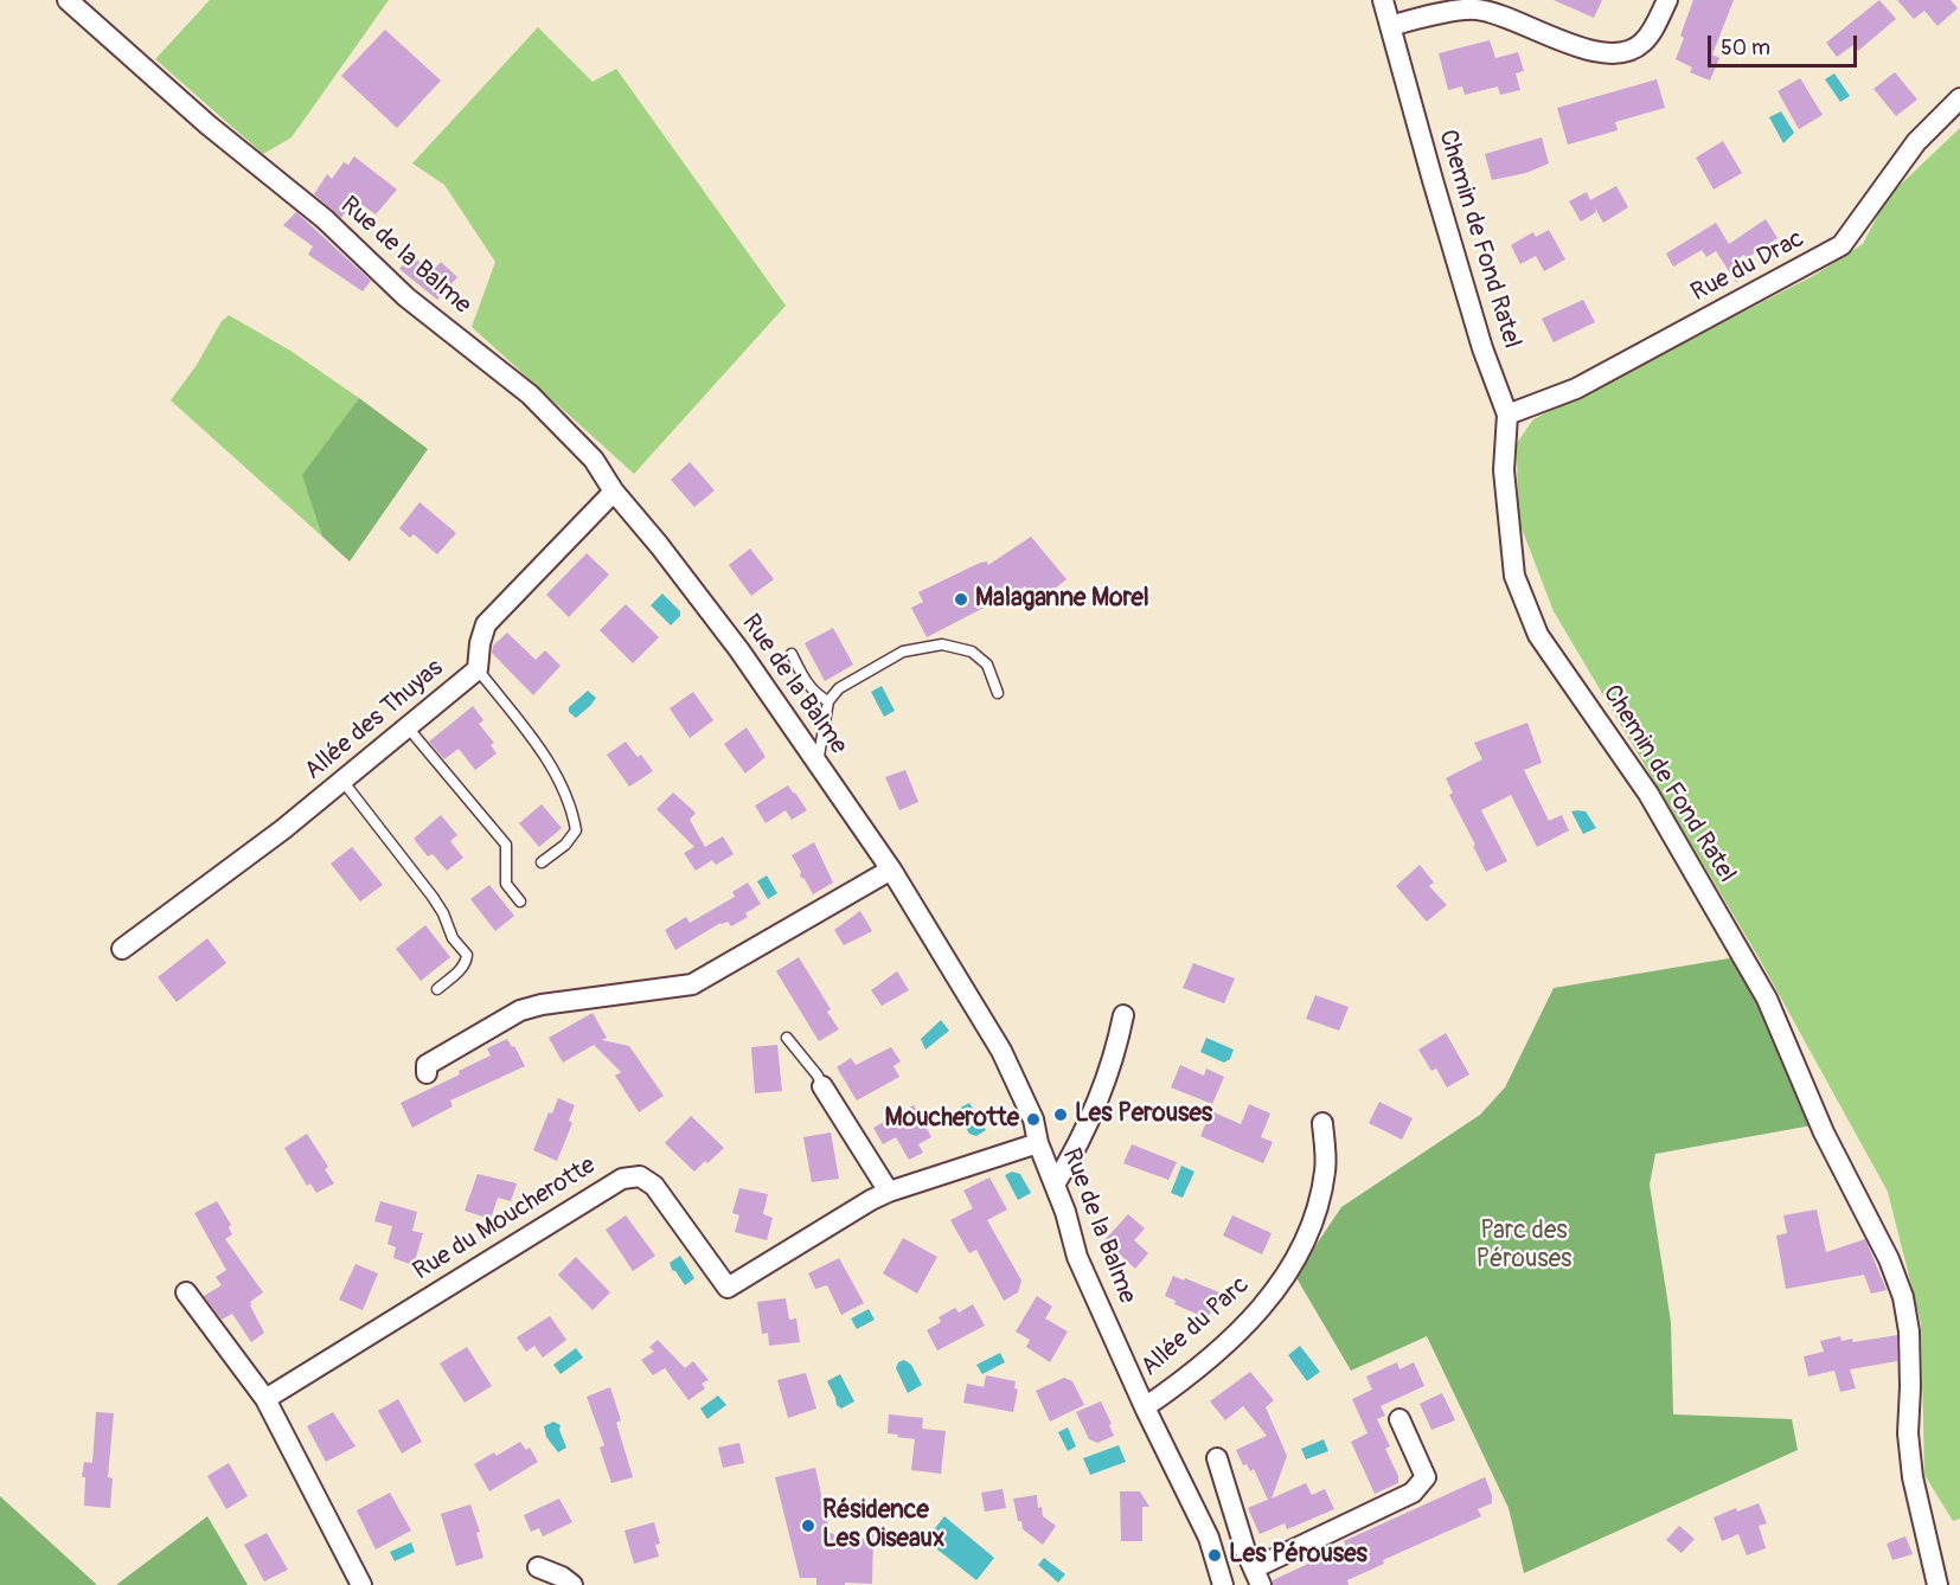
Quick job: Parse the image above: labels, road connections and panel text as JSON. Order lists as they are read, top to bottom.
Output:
{
  "streets": {
    "street": [
      "Chemin de Fond Ratel",
      "Rue de la Balme",
      "Rue du Drac",
      "Allée des Thuyas",
      "Rue du Moucherotte",
      "Allée du Parc"
    ]
  },
  "crossings": [
    ["Chemin de Fond Ratel", "Rue du Drac"],
    ["Rue de la Balme", "Allée des Thuyas"],
    ["Rue de la Balme", "Rue du Moucherotte"],
    ["Rue de la Balme", "Allée du Parc"]
  ],
  "parks": ["Parc des Pérouses"],
  "places": [
    "Malaganne Morel",
    "Les Perouses",
    "Moucherotte",
    "Résidence Les Oiseaux",
    "Les Pérouses"
  ],
  "scale_bar": "50 m"
}
